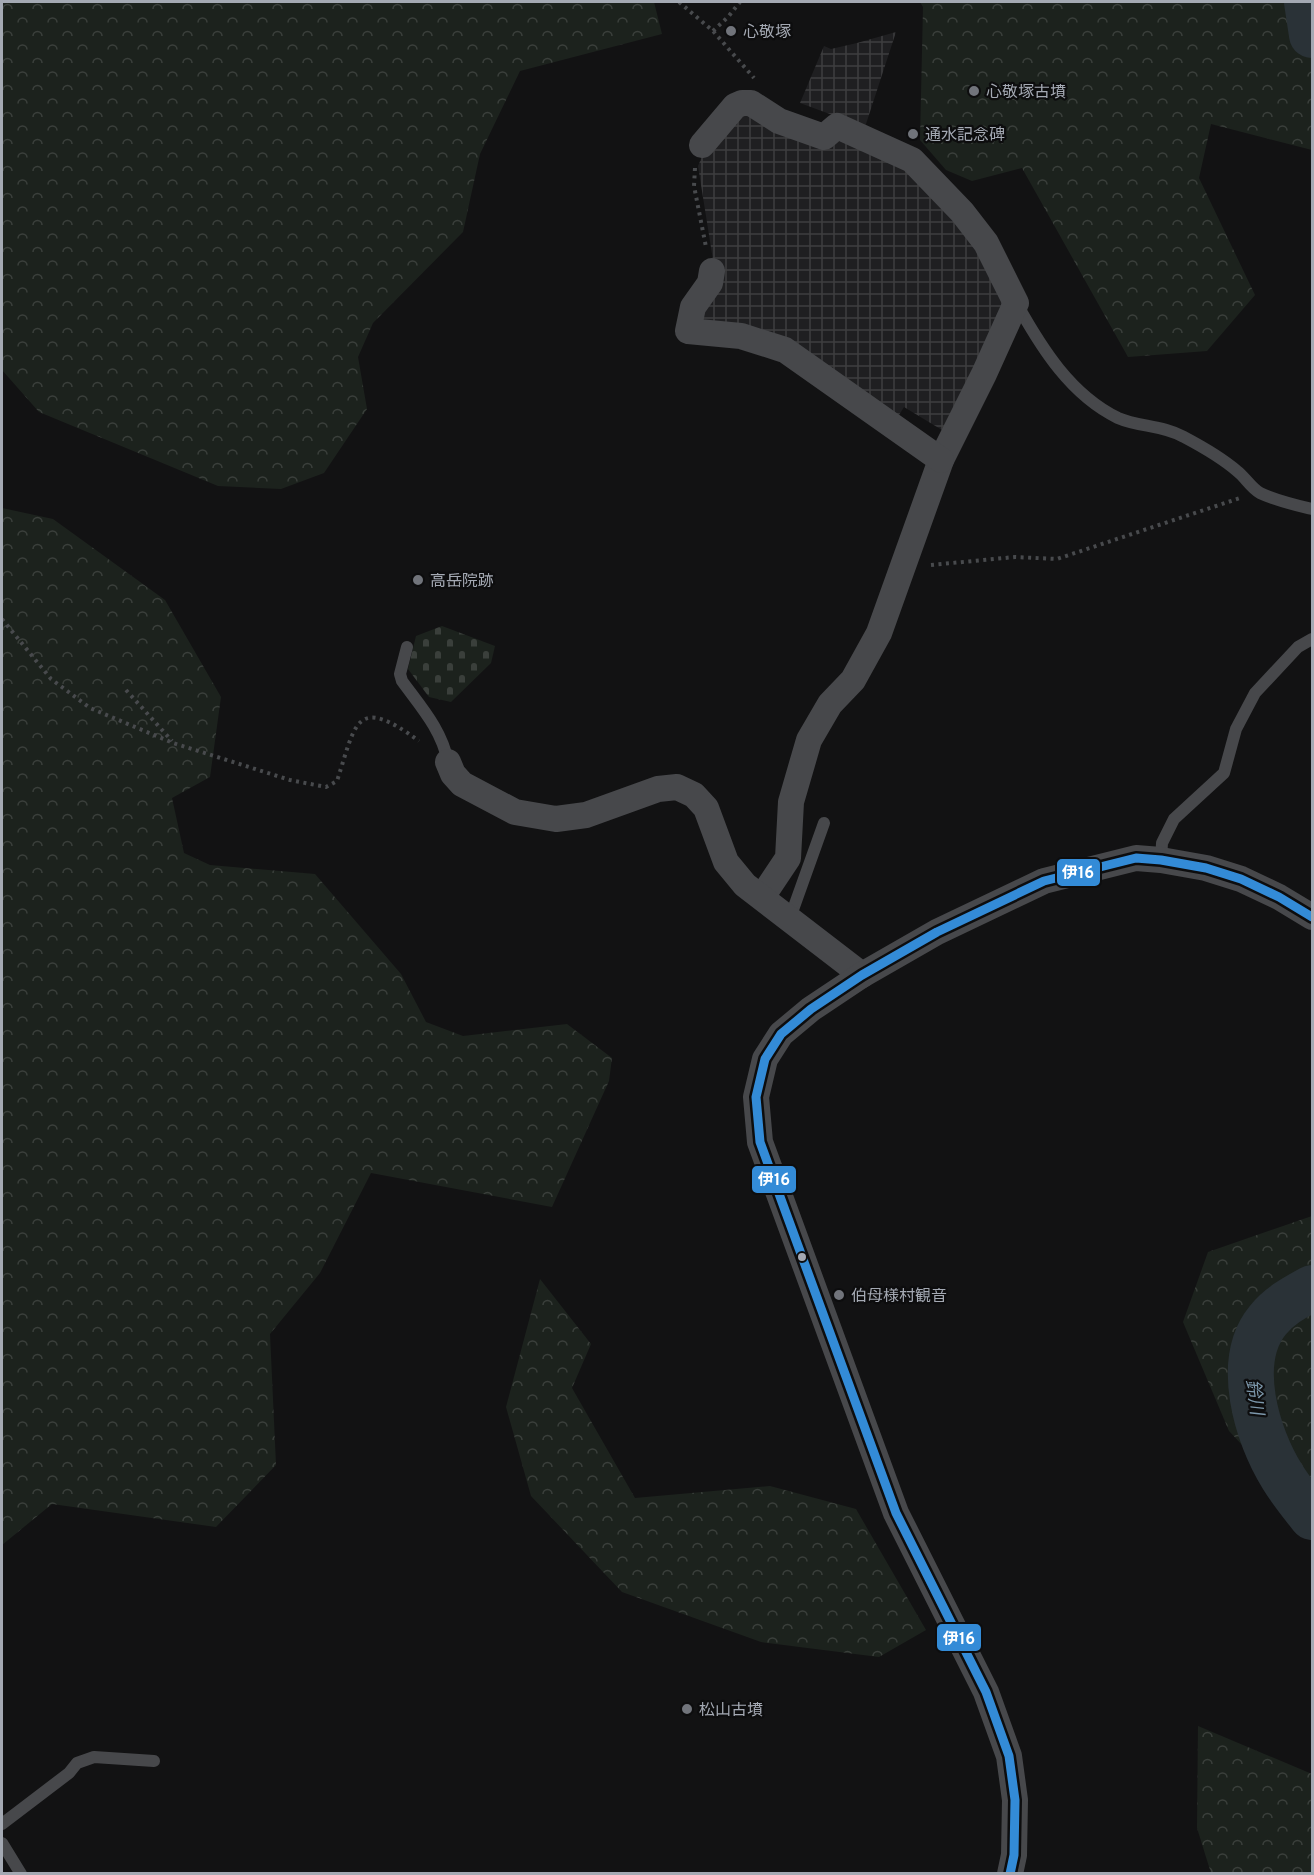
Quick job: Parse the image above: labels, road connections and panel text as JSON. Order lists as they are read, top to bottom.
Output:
{
  "water": ["鈴川"],
  "places": [
    "心敬塚",
    "心敬塚古墳",
    "通水記念碑",
    "高岳院跡",
    "伯母様村観音",
    "松山古墳"
  ],
  "lines": ["transit line 伊16"]
}
